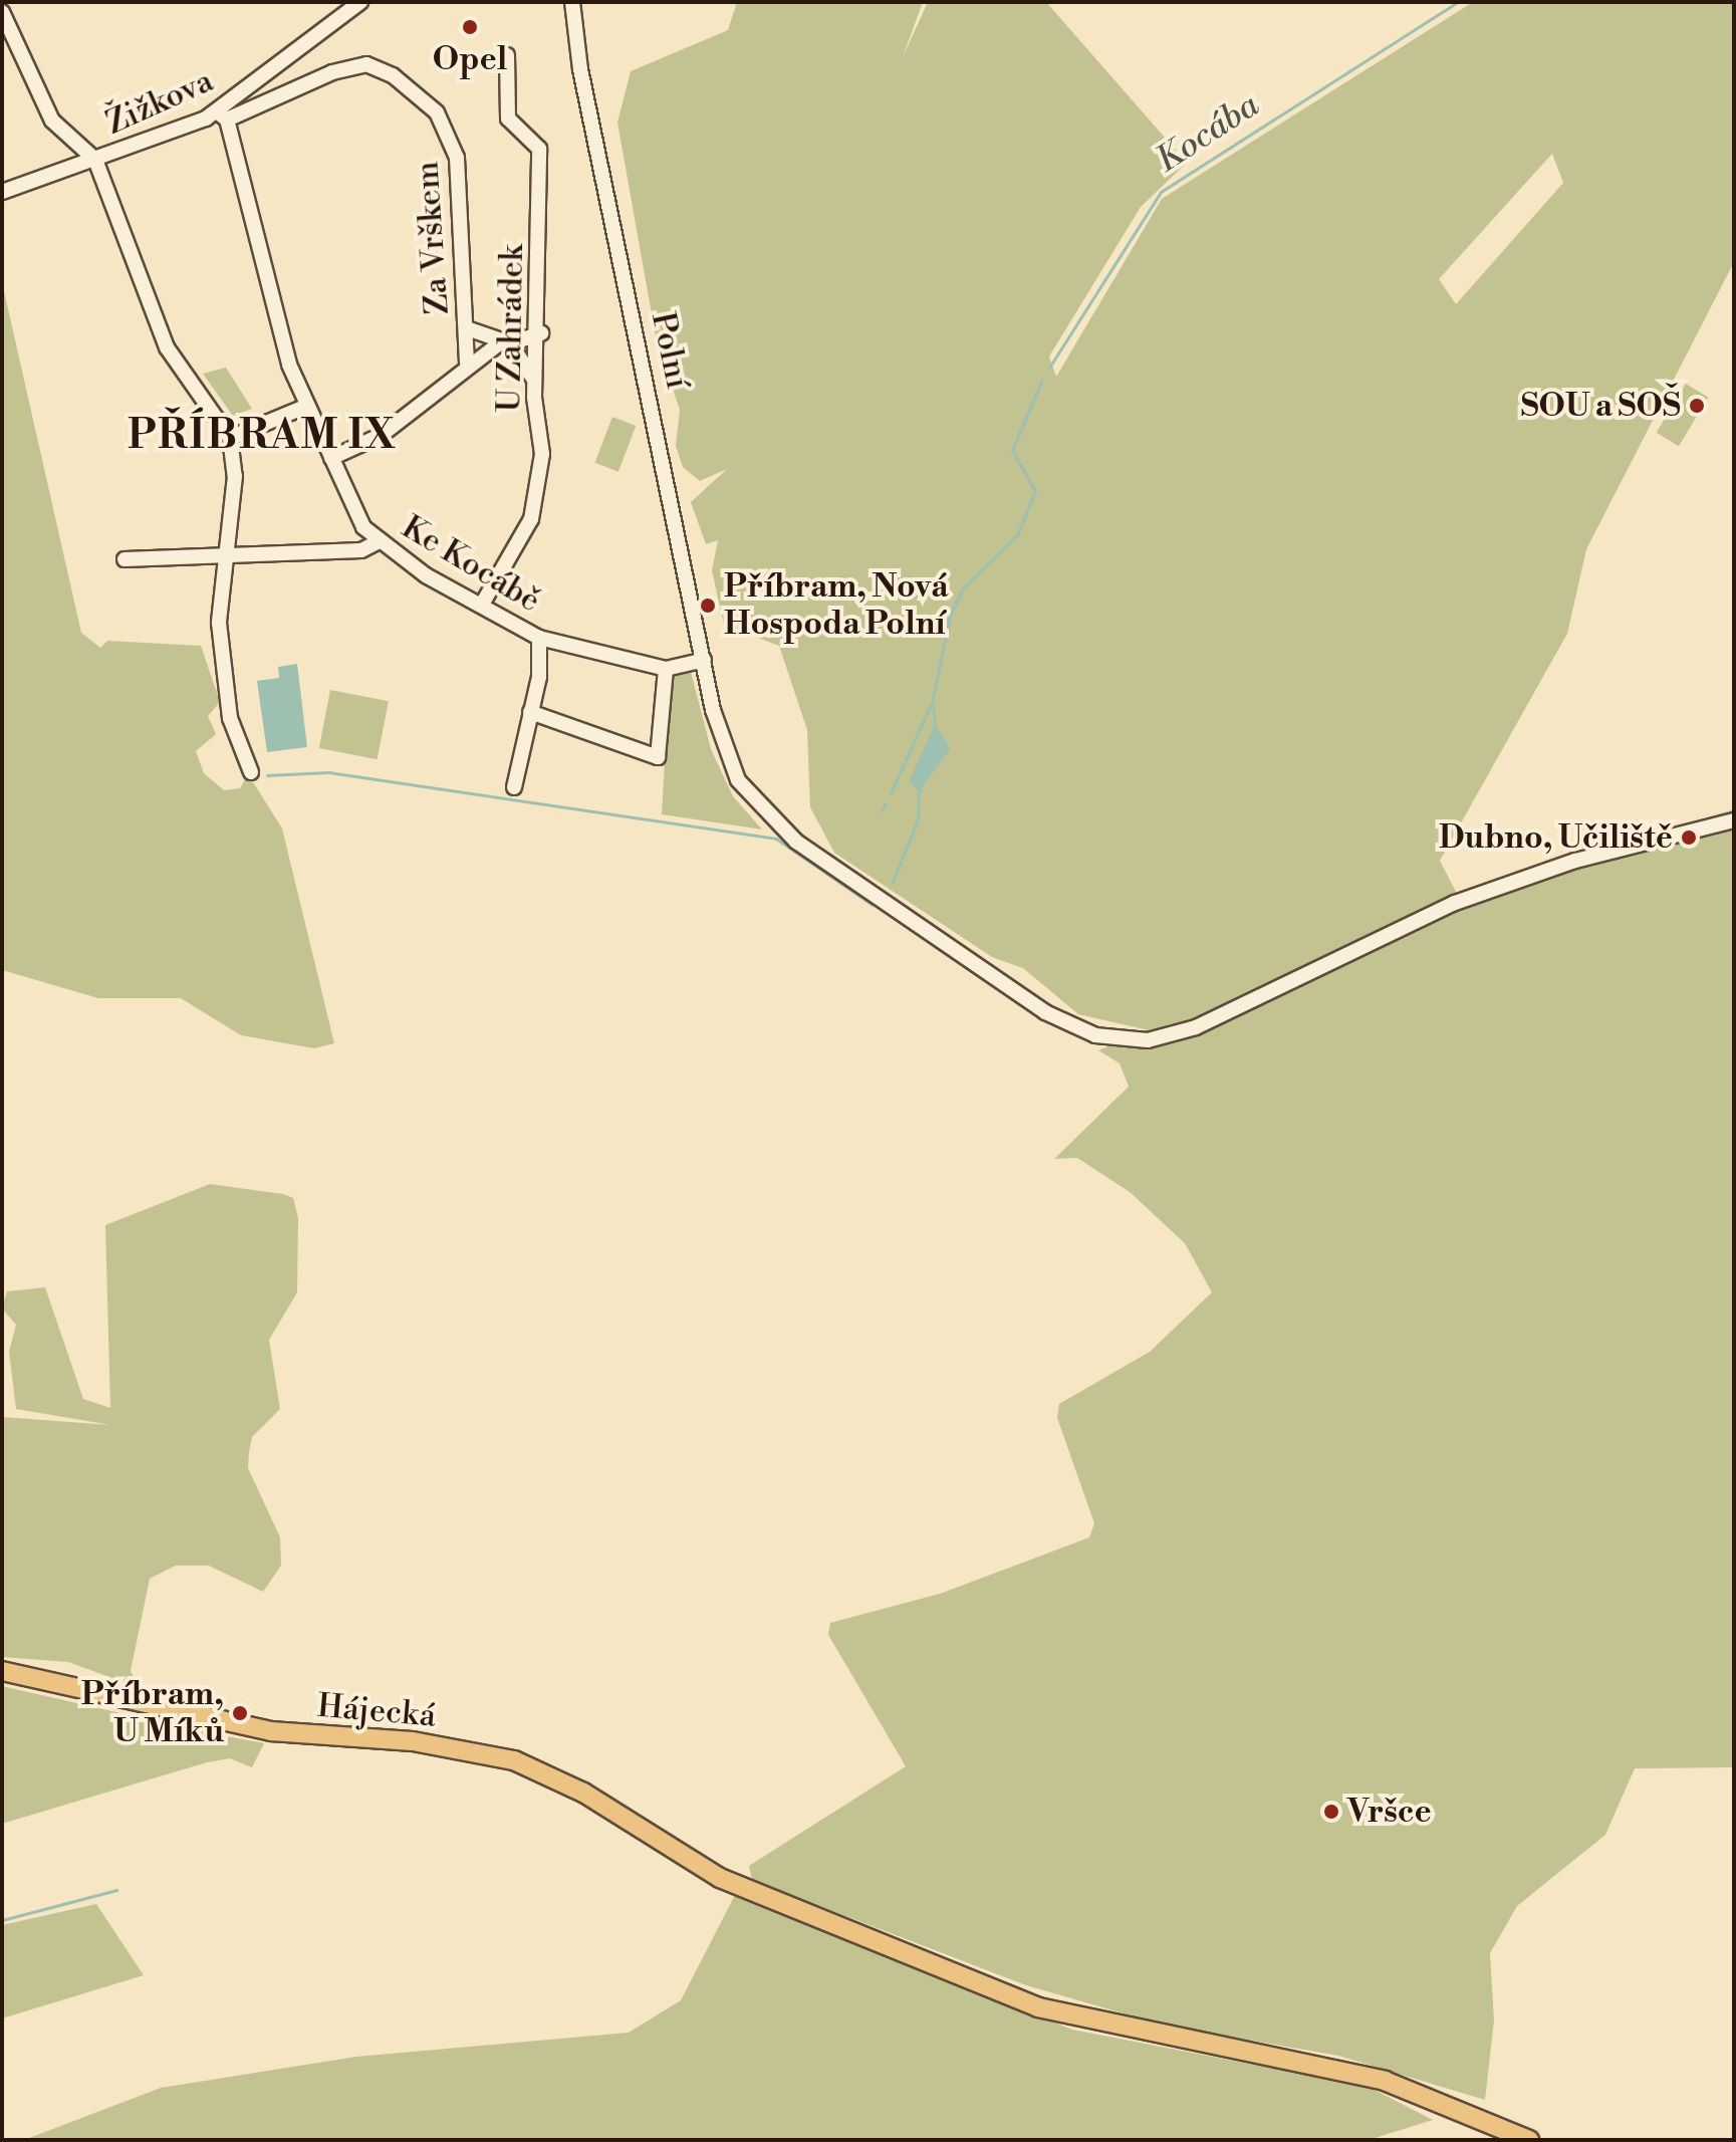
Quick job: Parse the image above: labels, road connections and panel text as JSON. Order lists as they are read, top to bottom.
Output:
{
  "streets": {
    "main road": ["Hájecká"],
    "street": [
      "Žižkova",
      "Za Vrškem",
      "U Zahrádek",
      "Polní",
      "Ke Kocábě"
    ]
  },
  "crossings": [
    ["Žižkova", "Za Vrškem"],
    ["Žižkova", "Ke Kocábě"],
    ["Za Vrškem", "Ke Kocábě"],
    ["U Zahrádek", "Ke Kocábě"],
    ["Polní", "Ke Kocábě"]
  ],
  "districts": ["PŘÍBRAM IX"],
  "water": ["Kocába"],
  "places": [
    "Opel",
    "SOU a SOŠ",
    "Příbram, Nová Hospoda Polní",
    "Dubno, Učiliště",
    "Příbram, U Míků",
    "Vršce"
  ]
}
